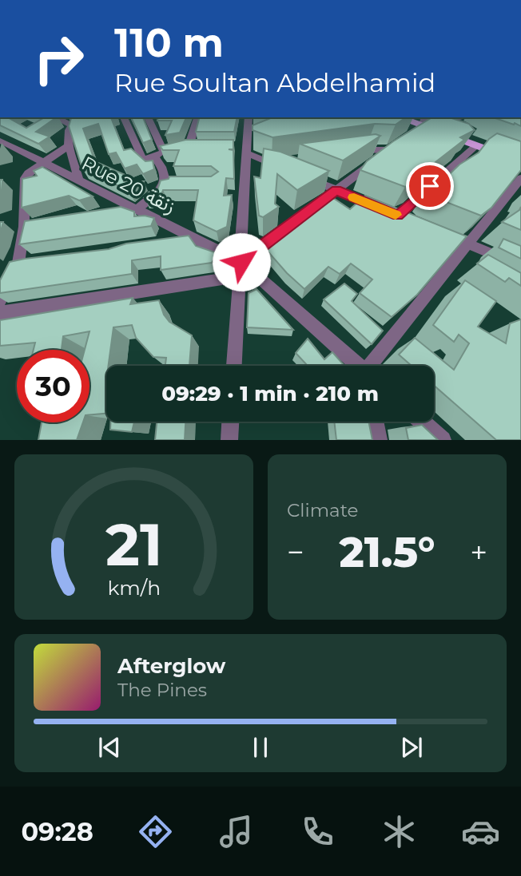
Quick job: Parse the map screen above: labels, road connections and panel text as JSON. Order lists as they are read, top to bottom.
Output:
{
  "streets": {
    "street": ["Rue 20 زنقة"]
  },
  "page": {
    "turn": ["110 m", "Rue Soultan Abdelhamid"],
    "limit": "30",
    "trip": "09:29 · 1 min · 210 m",
    "tile": "Climate",
    "heat": ["−", "21.5°", "+"],
    "song": ["Afterglow", "The Pines"],
    "tabs": "09:28",
    "gauge": ["21", "km/h"]
  }
}
